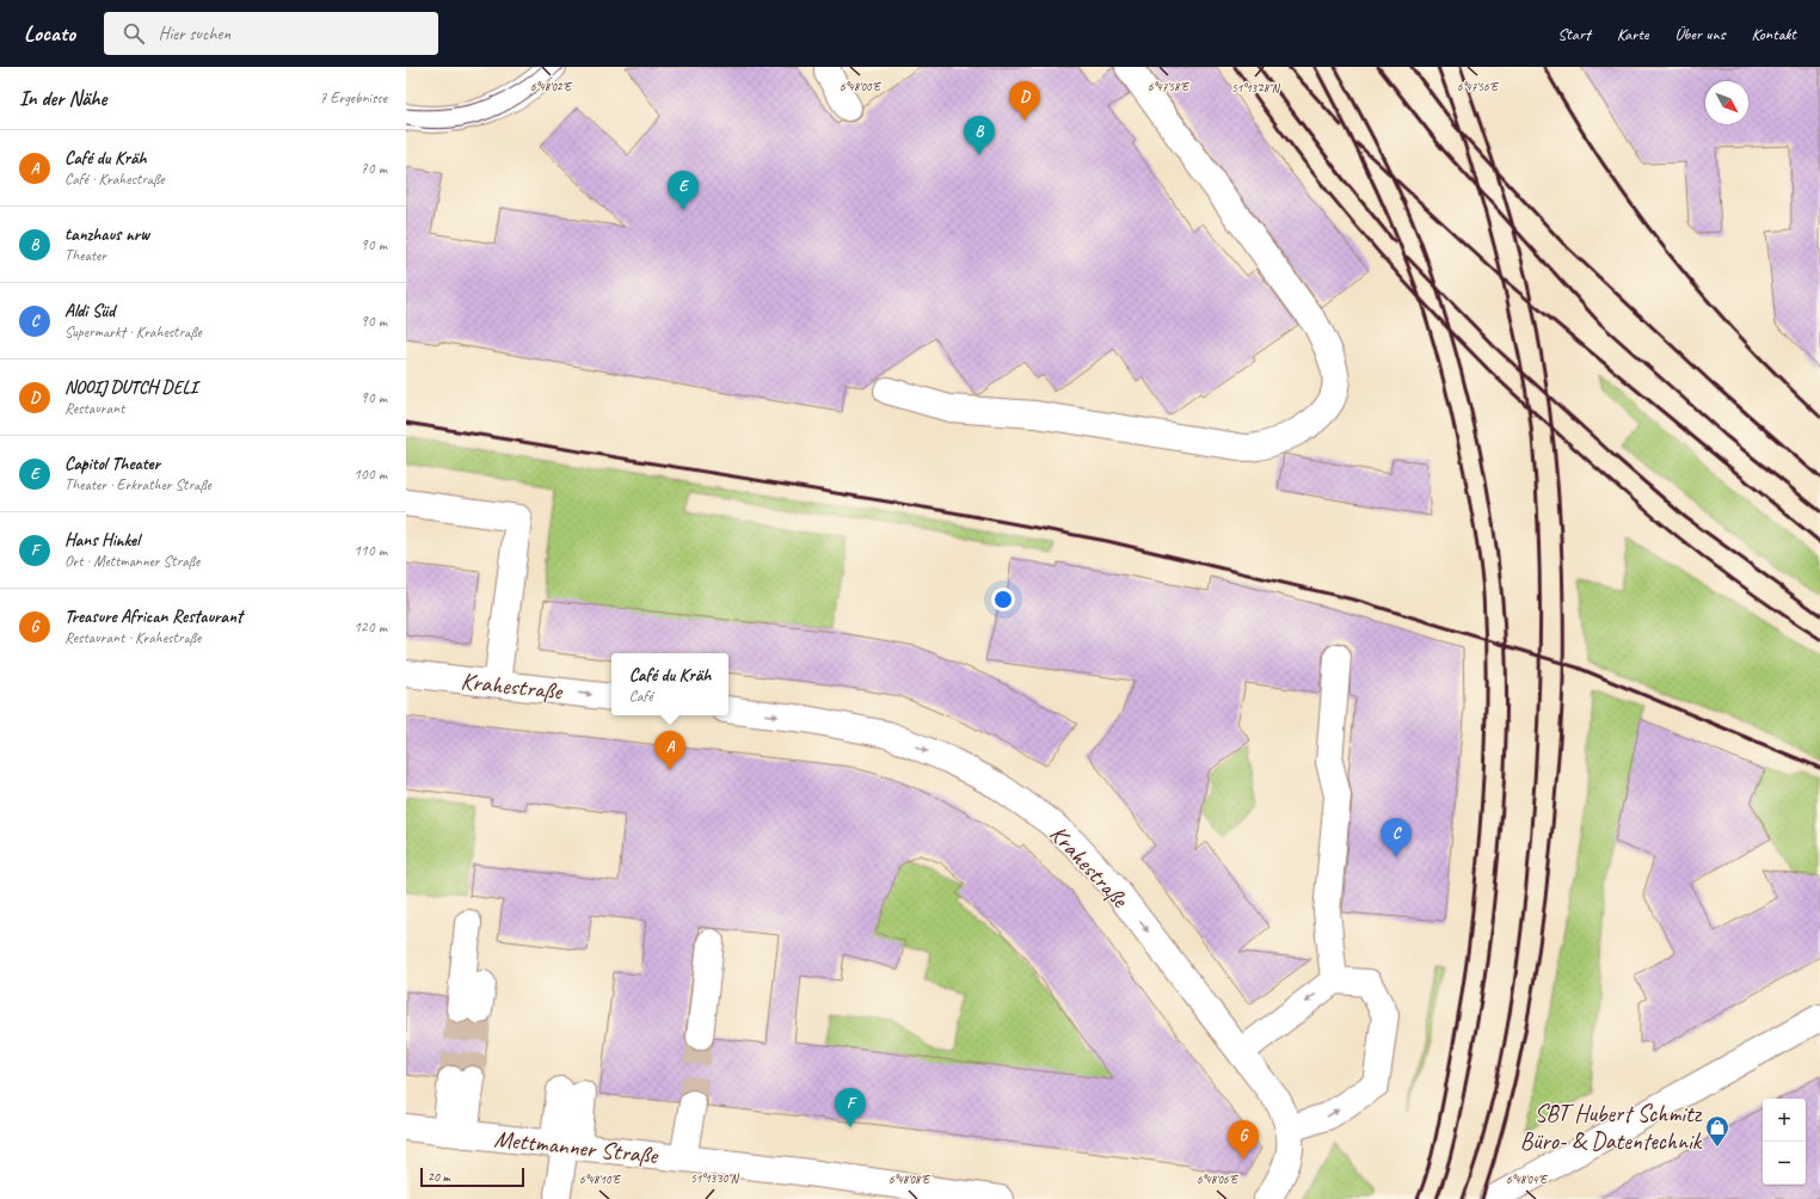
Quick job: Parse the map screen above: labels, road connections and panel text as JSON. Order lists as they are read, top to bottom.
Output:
{
  "streets": {
    "street": ["Krahestraße", "Mettmanner Straße"]
  },
  "one_way": ["Krahestraße"],
  "places": {
    "shop": ["SBT Hubert Schmitz Büro- & Datentechnik"]
  },
  "scale_bar": "20 m",
  "north": "bottom right",
  "page": {
    "header": "Locato",
    "search": "Hier suchen",
    "nav": [
      "Start",
      "Karte",
      "Über uns",
      "Kontakt"
    ],
    "heading": ["In der Nähe", "7 Ergebnisse"],
    "pins": [
      "D",
      "B",
      "E",
      "A",
      "C",
      "F",
      "G"
    ],
    "list": [
      {
        "mark": "A",
        "name": "Café du Kräh",
        "note": "Café · Krahestraße",
        "value": "70 m"
      },
      {
        "mark": "B",
        "name": "tanzhaus nrw",
        "note": "Theater",
        "value": "90 m"
      },
      {
        "mark": "C",
        "name": "Aldi Süd",
        "note": "Supermarkt · Krahestraße",
        "value": "90 m"
      },
      {
        "mark": "D",
        "name": "NOOIJ DUTCH DELI",
        "note": "Restaurant",
        "value": "90 m"
      },
      {
        "mark": "E",
        "name": "Capitol Theater",
        "note": "Theater · Erkrather Straße",
        "value": "100 m"
      },
      {
        "mark": "F",
        "name": "Hans Hinkel",
        "note": "Ort · Mettmanner Straße",
        "value": "110 m"
      },
      {
        "mark": "G",
        "name": "Treasure African Restaurant",
        "note": "Restaurant · Krahestraße",
        "value": "120 m"
      }
    ],
    "popup": ["Café du Kräh", "Café"],
    "map_buttons": ["+", "−"],
    "scale": "20 m"
  },
  "coordinates": [
    "6°48'02\"E",
    "6°48'00\"E",
    "6°47'58\"E",
    "6°47'56\"E",
    "51°13'28\"N",
    "51°13'30\"N",
    "6°48'10\"E",
    "6°48'08\"E",
    "6°48'06\"E",
    "6°48'04\"E"
  ]
}
